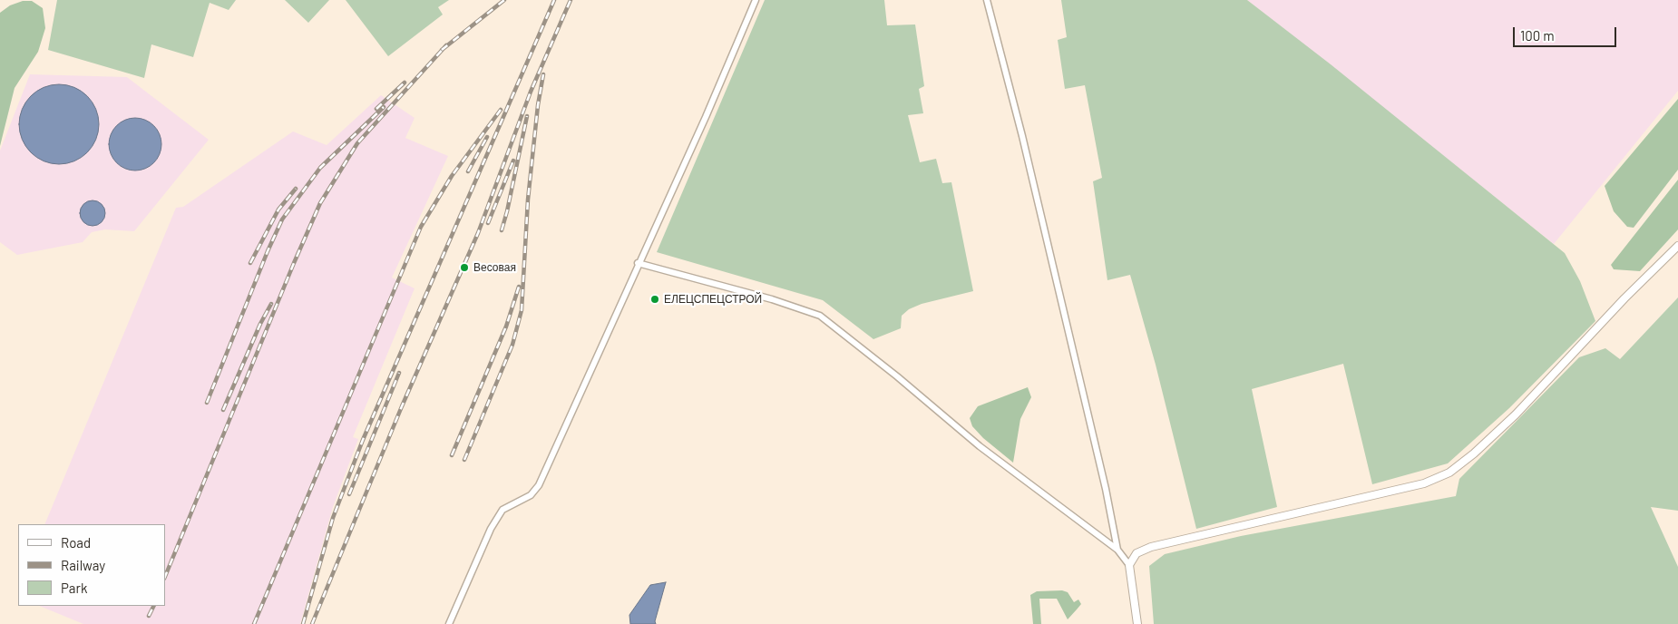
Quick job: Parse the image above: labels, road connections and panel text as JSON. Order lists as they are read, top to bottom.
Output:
{
  "places": ["Весовая", "ЕЛЕЦСПЕЦСТРОЙ"],
  "legend": ["Road", "Railway", "Park"],
  "scale_bar": "100 m"
}
